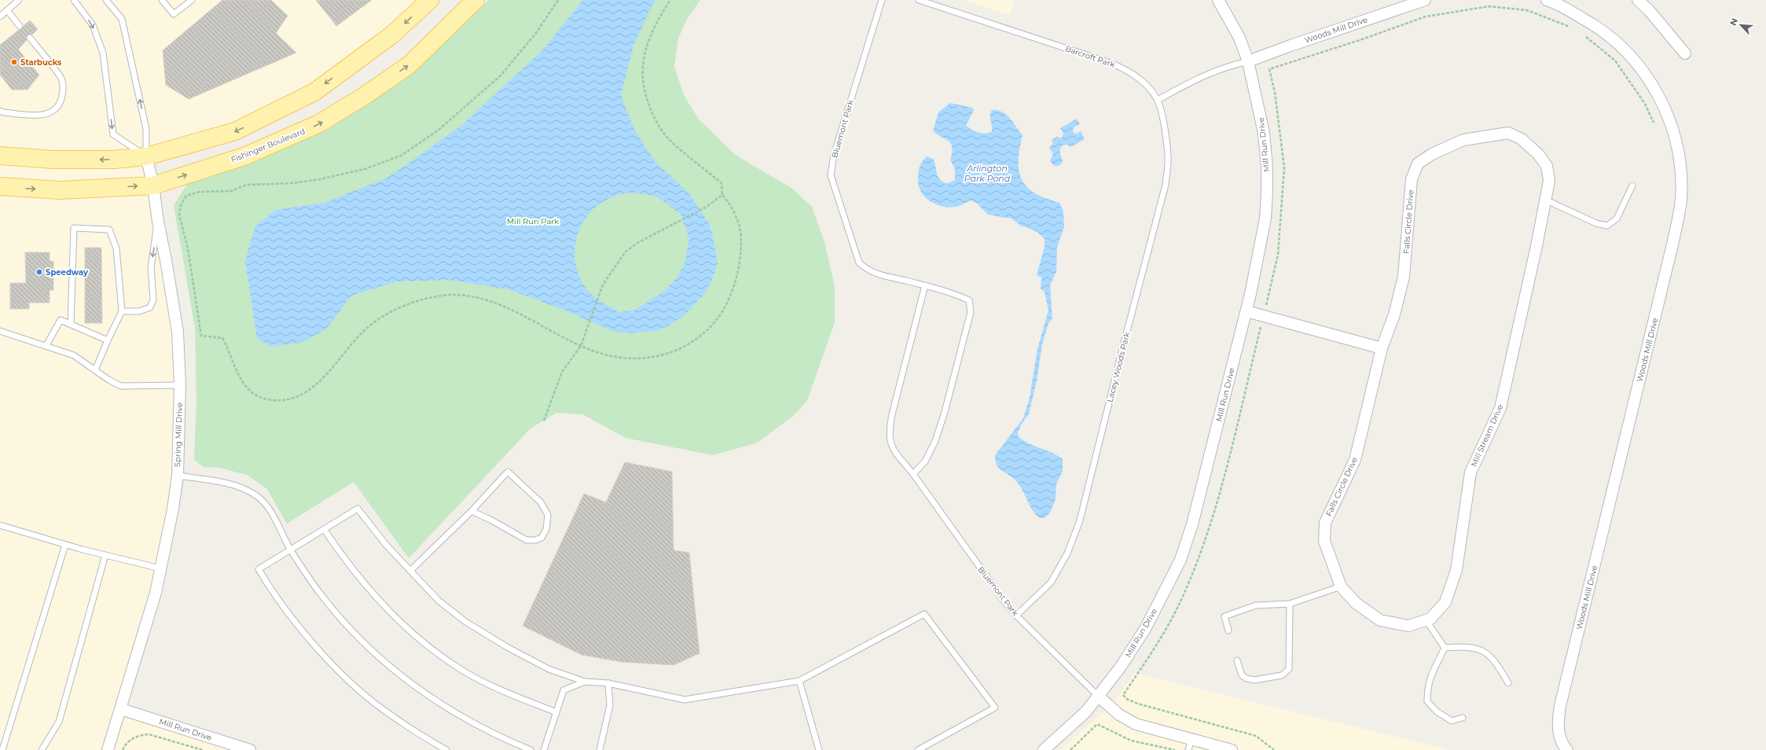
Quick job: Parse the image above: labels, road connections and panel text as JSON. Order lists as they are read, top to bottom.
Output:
{
  "streets": {
    "main road": ["Fishinger Boulevard"],
    "street": [
      "Woods Mill Drive",
      "Mill Run Drive",
      "Falls Circle Drive",
      "Spring Mill Drive",
      "Mill Stream Drive"
    ],
    "lane": ["Barcroft Park", "Bluemont Park", "Lacey Woods Park"]
  },
  "crossings": [
    ["Woods Mill Drive", "Mill Run Drive"],
    ["Barcroft Park", "Lacey Woods Park"],
    ["Bluemont Park", "Mill Run Drive"],
    ["Bluemont Park", "Lacey Woods Park"],
    ["Mill Run Drive", "Spring Mill Drive"],
    ["Fishinger Boulevard", "Spring Mill Drive"],
    ["Falls Circle Drive", "Mill Stream Drive"]
  ],
  "water": ["Arlington Park Pond"],
  "parks": ["Mill Run Park"],
  "places": ["Starbucks", "Speedway"],
  "north": "top left"
}
